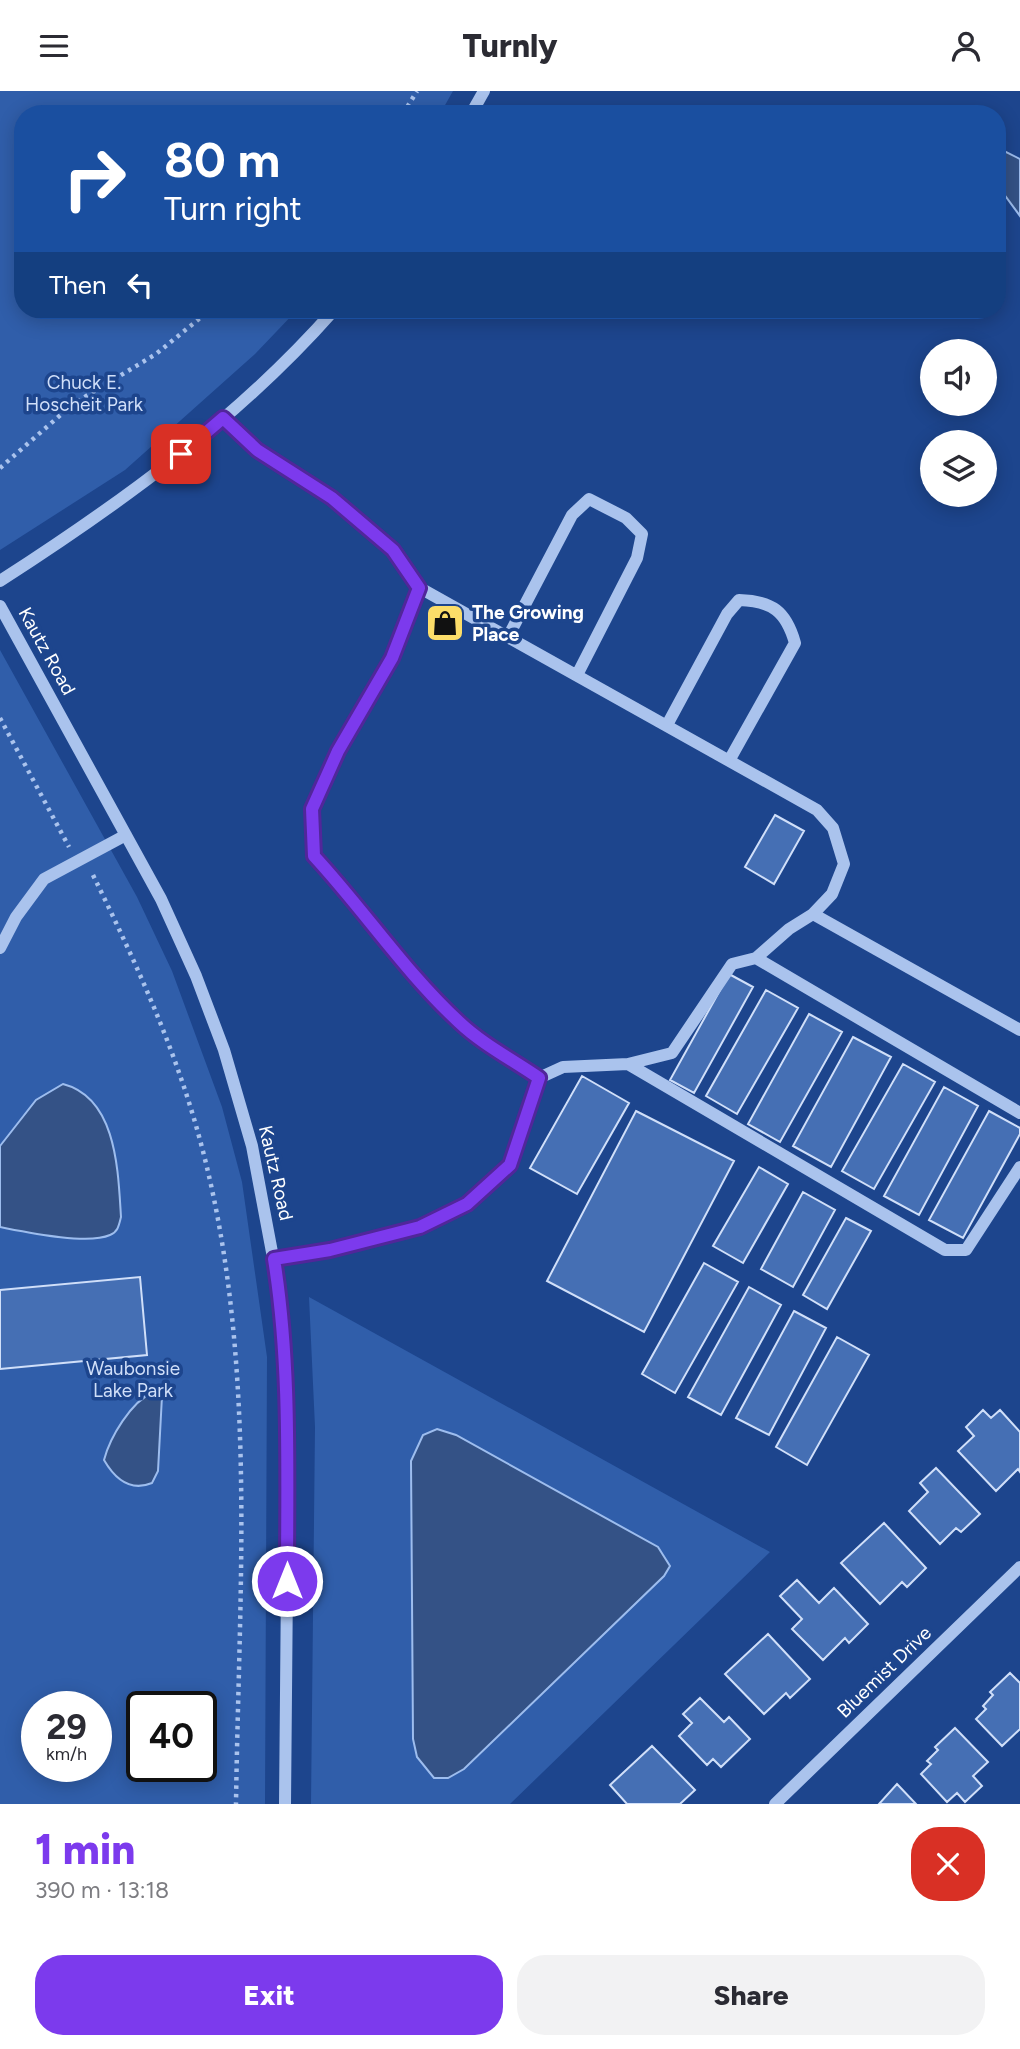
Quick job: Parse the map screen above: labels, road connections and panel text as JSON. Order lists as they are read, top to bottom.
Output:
{
  "streets": {
    "street": ["Kautz Road", "Bluemist Drive"]
  },
  "parks": ["Chuck E. Hoscheit Park", "Waubonsie Lake Park"],
  "places": {
    "shop": ["The Growing Place"]
  },
  "page": {
    "header": "Turnly",
    "turn": ["80 m", "Turn right"],
    "then": "Then",
    "speed": "29 km/h",
    "limit": "40",
    "heading": ["1 min", "390 m · 13:18"],
    "buttons": ["Exit", "Share"]
  }
}
